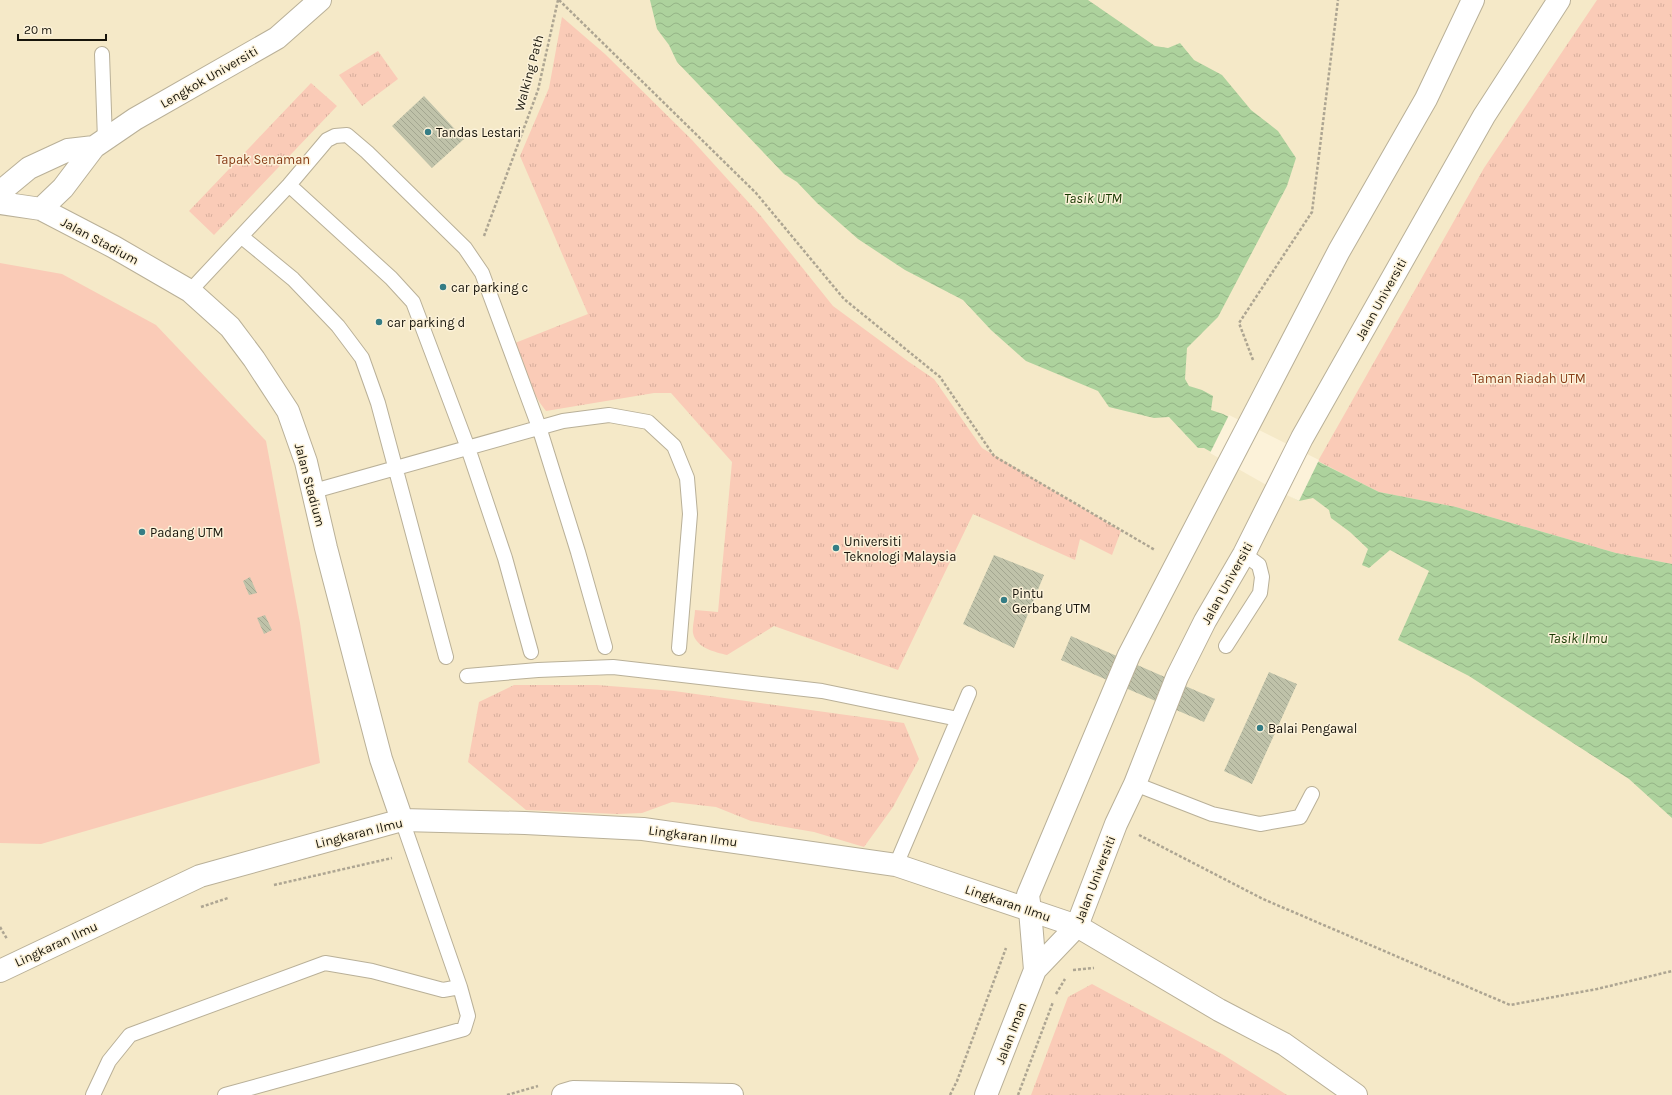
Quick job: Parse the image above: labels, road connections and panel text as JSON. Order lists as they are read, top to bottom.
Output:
{
  "streets": {
    "street": [
      "Lengkok Universiti",
      "Jalan Stadium",
      "Jalan Universiti",
      "Lingkaran Ilmu",
      "Jalan Iman"
    ],
    "path": ["Walking Path"]
  },
  "crossings": [
    ["Lengkok Universiti", "Jalan Stadium"],
    ["Jalan Stadium", "Lingkaran Ilmu"],
    ["Jalan Universiti", "Lingkaran Ilmu"],
    ["Jalan Universiti", "Jalan Iman"]
  ],
  "water": ["Tasik UTM", "Tasik Ilmu"],
  "parks": ["Tapak Senaman", "Taman Riadah UTM"],
  "places": [
    "Tandas Lestari",
    "car parking c",
    "car parking d",
    "Padang UTM",
    "Universiti Teknologi Malaysia",
    "Pintu Gerbang UTM",
    "Balai Pengawal"
  ],
  "scale_bar": "20 m"
}
